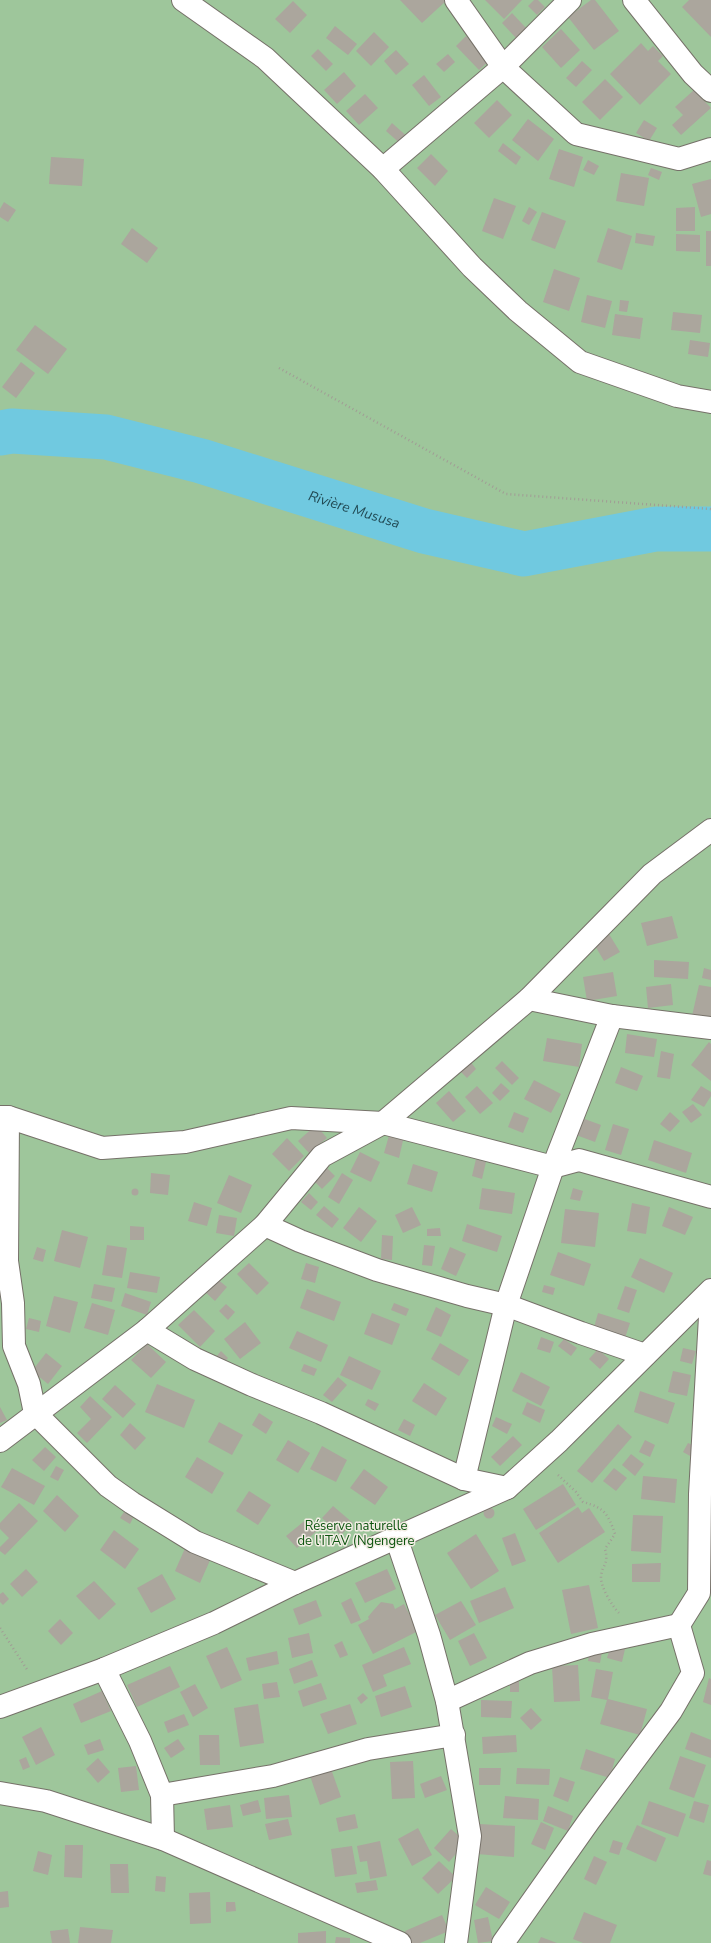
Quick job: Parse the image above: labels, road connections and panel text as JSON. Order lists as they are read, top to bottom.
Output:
{
  "water": ["Rivière Mususa"],
  "parks": ["Réserve naturelle de l'ITAV (Ngengere"]
}
